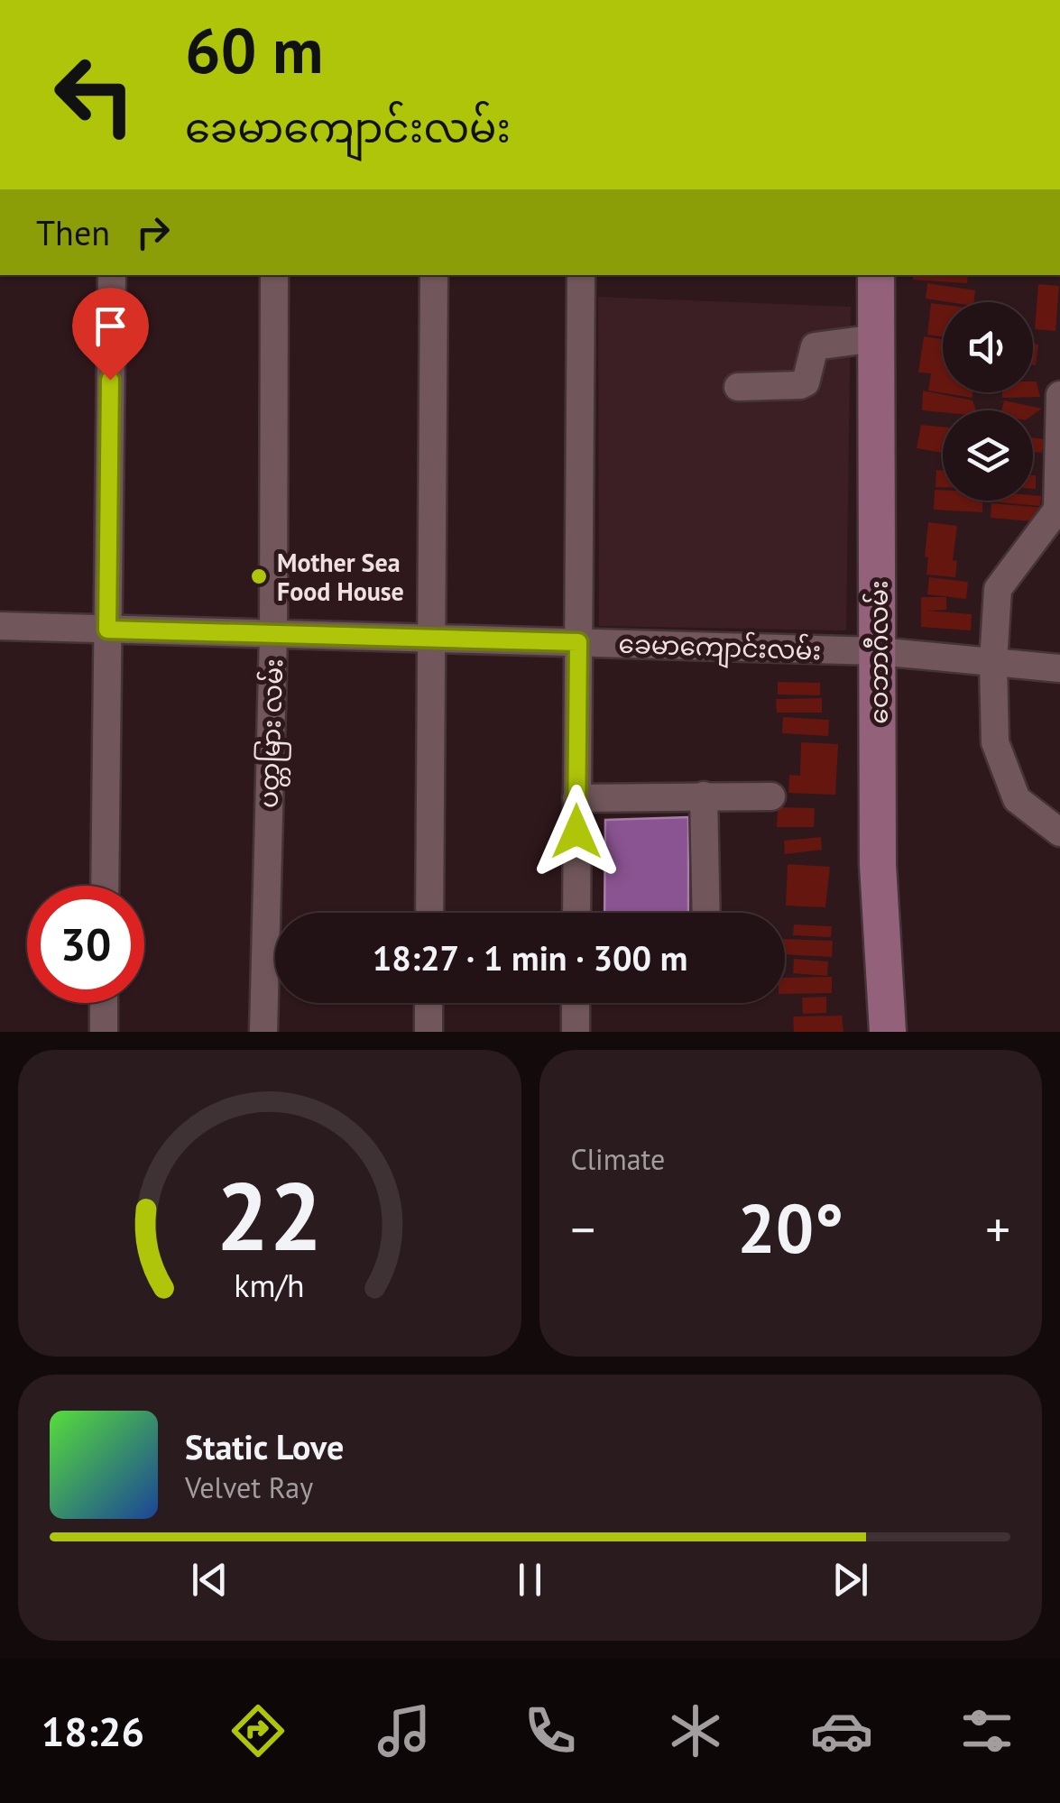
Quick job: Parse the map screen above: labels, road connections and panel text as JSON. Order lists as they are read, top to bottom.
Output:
{
  "streets": {
    "main road": ["ဝေဘာဂီလမ်း"],
    "street": ["ခေမာကျောင်းလမ်း", "ပတ္တမြား လမ်း"]
  },
  "crossings": [
    ["ခေမာကျောင်းလမ်း", "ဝေဘာဂီလမ်း"],
    ["ခေမာကျောင်းလမ်း", "ပတ္တမြား လမ်း"]
  ],
  "places": ["Mother Sea Food House"],
  "page": {
    "turn": ["60 m", "ခေမာကျောင်းလမ်း"],
    "then": "Then",
    "limit": "30",
    "trip": "18:27 · 1 min · 300 m",
    "tile": "Climate",
    "heat": ["−", "20°", "+"],
    "song": ["Static Love", "Velvet Ray"],
    "tabs": "18:26",
    "gauge": ["22", "km/h"]
  }
}
